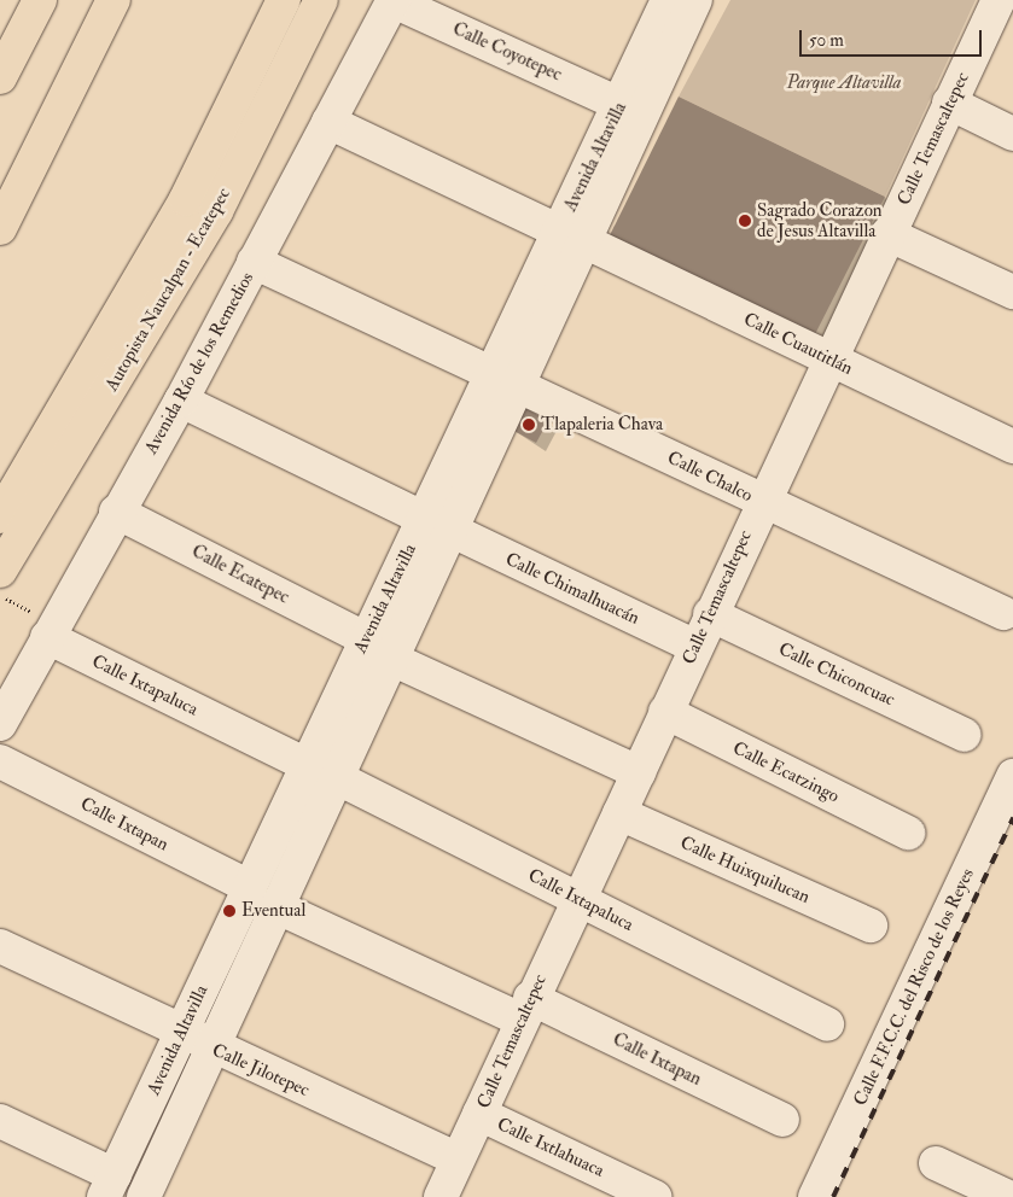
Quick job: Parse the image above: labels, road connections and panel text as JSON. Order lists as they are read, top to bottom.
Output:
{
  "streets": {
    "highway": ["Autopista Naucalpan - Ecatepec"],
    "street": [
      "Calle Coyotepec",
      "Calle Temascaltepec",
      "Avenida Altavilla",
      "Calle Cuautitlán",
      "Avenida Río de los Remedios",
      "Calle Chalco",
      "Calle Ecatepec",
      "Calle Chimalhuacán",
      "Calle Chiconcuac",
      "Calle Ixtapaluca",
      "Calle Ecatzingo",
      "Calle Ixtapan",
      "Calle Huixquilucan",
      "Calle F.F.C.C. del Risco de los Reyes",
      "Calle Jilotepec",
      "Calle Ixtlahuaca"
    ]
  },
  "crossings": [
    ["Calle Coyotepec", "Avenida Altavilla"],
    ["Calle Coyotepec", "Avenida Río de los Remedios"],
    ["Calle Temascaltepec", "Calle Cuautitlán"],
    ["Calle Temascaltepec", "Calle Chalco"],
    ["Calle Temascaltepec", "Calle Ecatepec"],
    ["Calle Temascaltepec", "Calle Chimalhuacán"],
    ["Calle Temascaltepec", "Calle Chiconcuac"],
    ["Calle Temascaltepec", "Calle Ixtapaluca"],
    ["Calle Temascaltepec", "Calle Ecatzingo"],
    ["Calle Temascaltepec", "Calle Ixtapan"],
    ["Calle Temascaltepec", "Calle Huixquilucan"],
    ["Calle Temascaltepec", "Calle Jilotepec"],
    ["Calle Temascaltepec", "Calle Ixtlahuaca"],
    ["Avenida Altavilla", "Calle Cuautitlán"],
    ["Avenida Altavilla", "Calle Chalco"],
    ["Avenida Altavilla", "Calle Ecatepec"],
    ["Avenida Altavilla", "Calle Chimalhuacán"],
    ["Avenida Altavilla", "Calle Ixtapaluca"],
    ["Avenida Altavilla", "Calle Ixtapan"],
    ["Avenida Altavilla", "Calle Jilotepec"],
    ["Calle Cuautitlán", "Avenida Río de los Remedios"],
    ["Avenida Río de los Remedios", "Calle Chalco"],
    ["Avenida Río de los Remedios", "Calle Ecatepec"],
    ["Avenida Río de los Remedios", "Calle Chimalhuacán"],
    ["Avenida Río de los Remedios", "Calle Ixtapaluca"]
  ],
  "parks": ["Parque Altavilla"],
  "places": ["Sagrado Corazon de Jesus Altavilla", "Tlapaleria Chava", "Eventual"],
  "scale_bar": "50 m"
}
